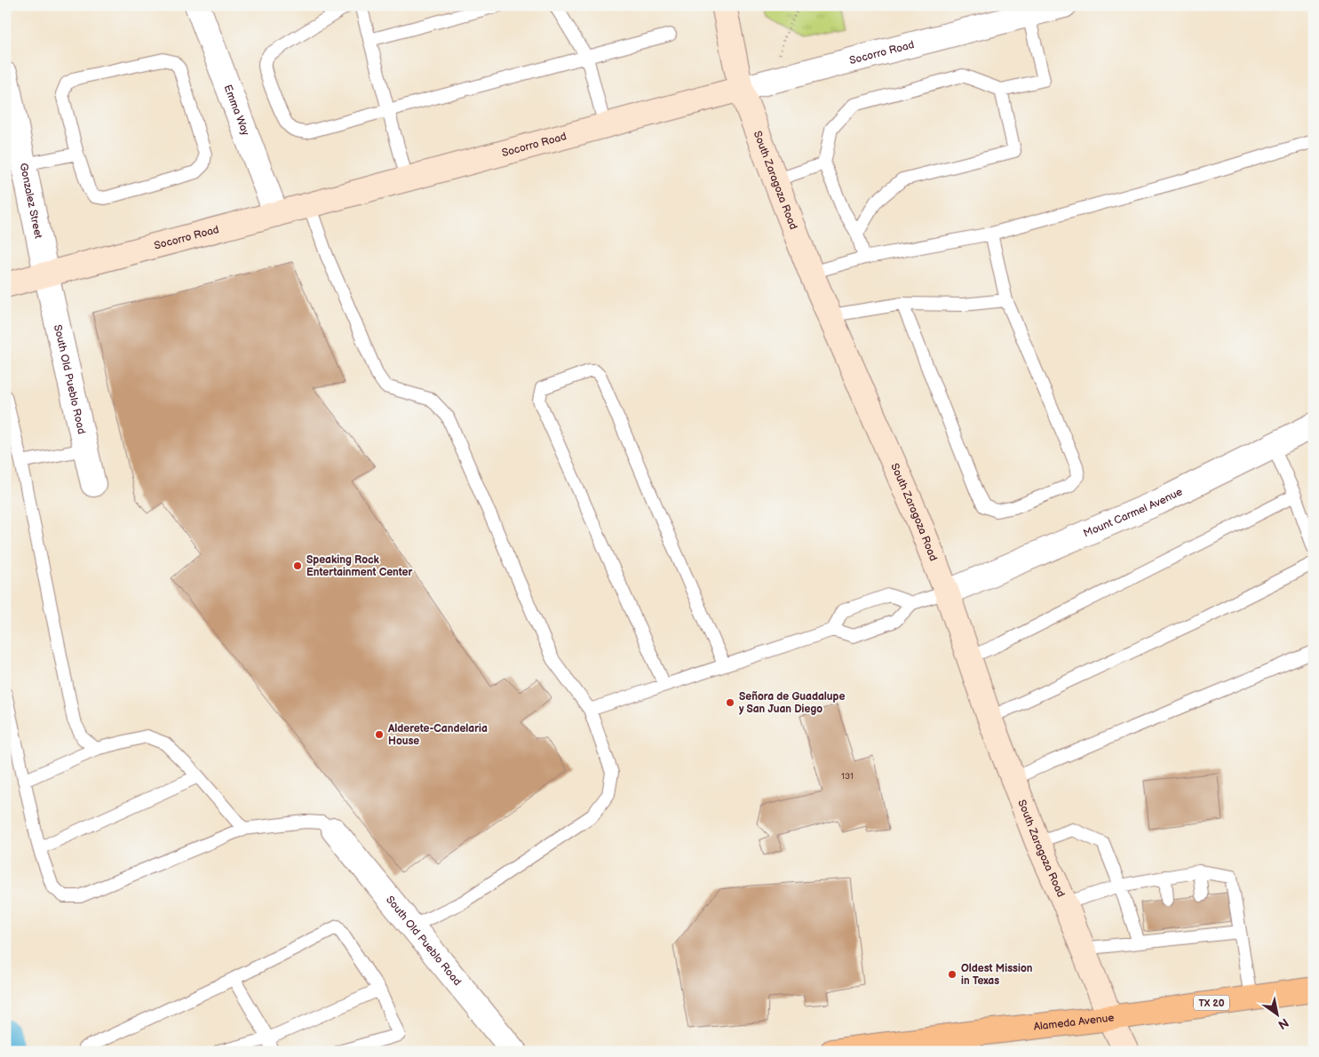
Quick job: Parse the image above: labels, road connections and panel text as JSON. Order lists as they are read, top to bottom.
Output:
{
  "streets": {
    "main road": [
      "Socorro Road",
      "South Zaragoza Road",
      "TX 20",
      "Alameda Avenue"
    ],
    "street": [
      "Emma Way",
      "Gonzalez Street",
      "South Old Pueblo Road",
      "Mount Carmel Avenue"
    ]
  },
  "crossings": [
    ["Socorro Road", "Emma Way"],
    ["Socorro Road", "South Zaragoza Road"],
    ["Socorro Road", "Gonzalez Street"],
    ["Socorro Road", "South Old Pueblo Road"],
    ["South Zaragoza Road", "Mount Carmel Avenue"],
    ["South Zaragoza Road", "Alameda Avenue"],
    ["Gonzalez Street", "South Old Pueblo Road"]
  ],
  "places": [
    "Speaking Rock Entertainment Center",
    "Señora de Guadalupe y San Juan Diego",
    "Alderete-Candelaria House",
    "Oldest Mission in Texas"
  ],
  "house_numbers": ["131"],
  "north": "bottom right"
}
